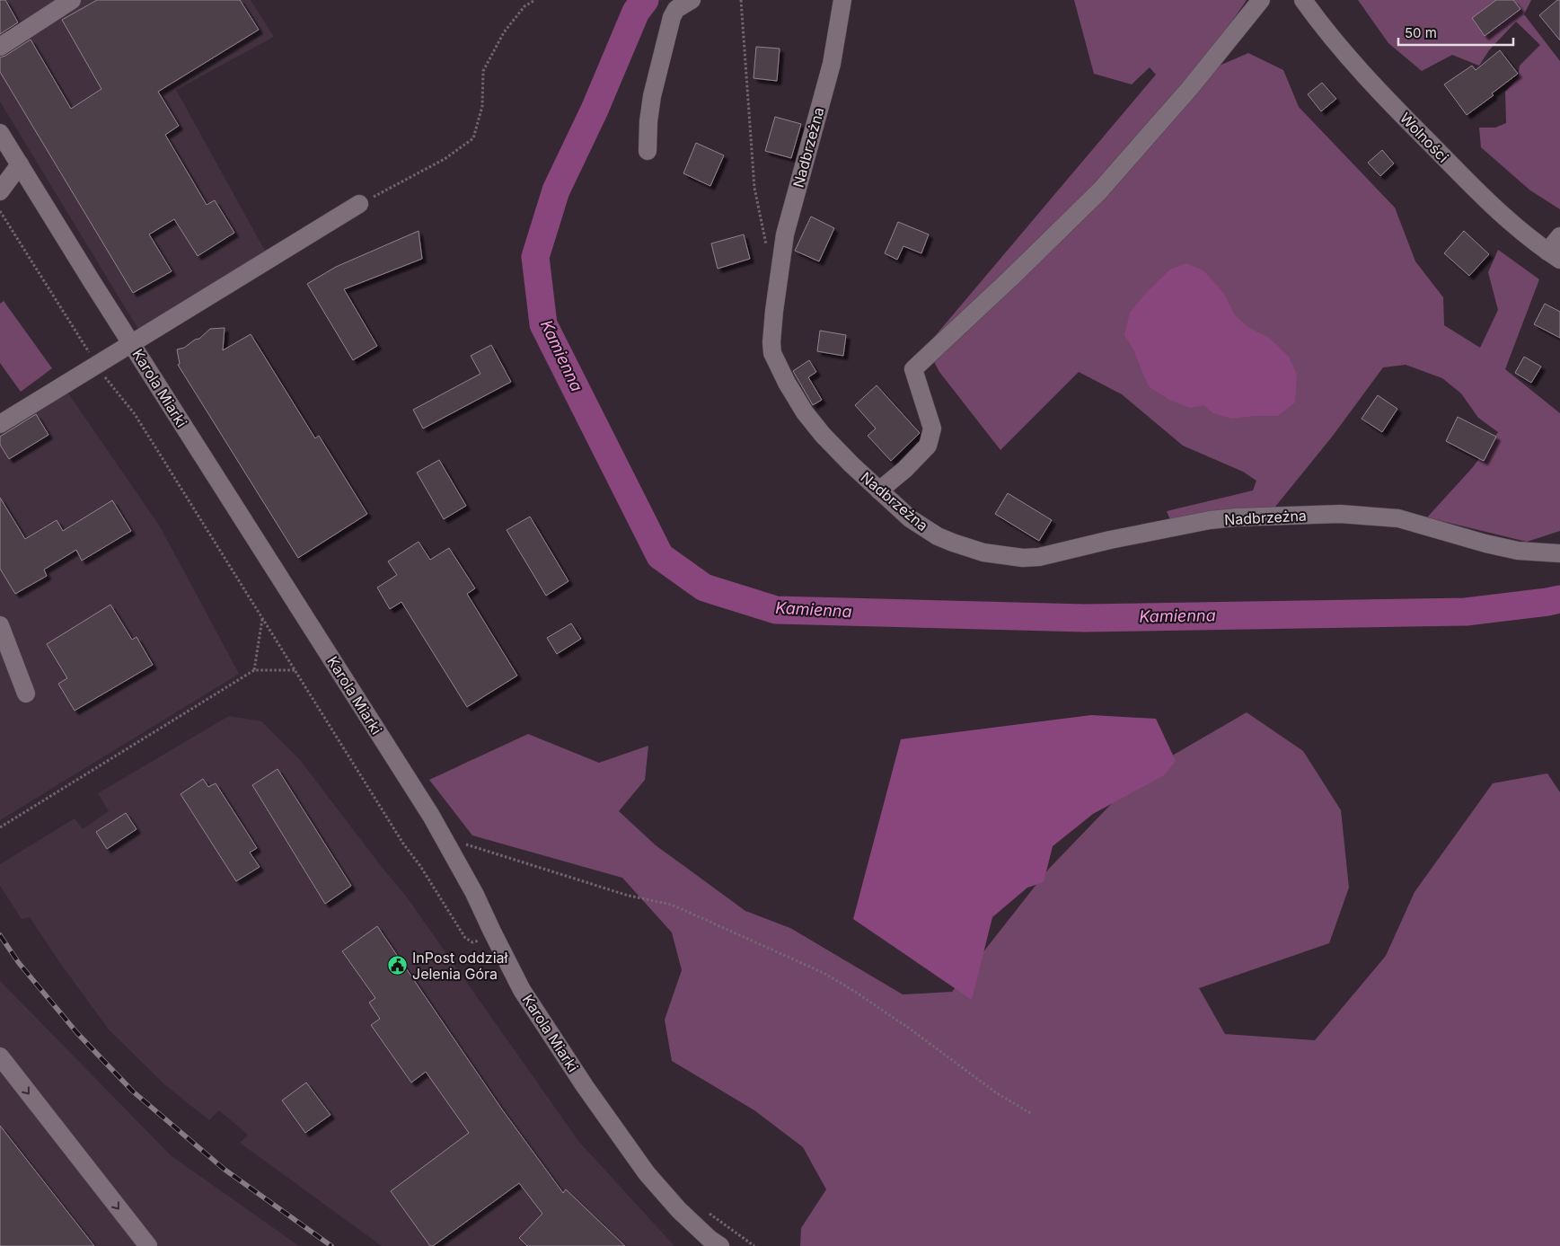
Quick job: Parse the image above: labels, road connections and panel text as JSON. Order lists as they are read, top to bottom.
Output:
{
  "streets": {
    "street": ["Wolności", "Nadbrzeżna", "Karola Miarki"]
  },
  "water": ["Kamienna"],
  "places": {
    "public building": ["InPost oddział Jelenia Góra"]
  },
  "scale_bar": "50 m"
}
